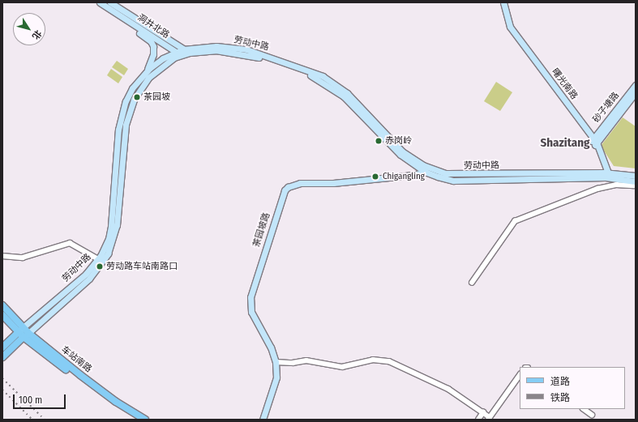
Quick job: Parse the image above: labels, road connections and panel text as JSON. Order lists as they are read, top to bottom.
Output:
{
  "streets": {
    "main road": [
      "洞井北路",
      "劳动中路",
      "曙光南路",
      "砂子塘路",
      "茶园坡路",
      "车站南路"
    ]
  },
  "crossings": [
    ["洞井北路", "劳动中路"],
    ["劳动中路", "曙光南路"],
    ["劳动中路", "茶园坡路"],
    ["劳动中路", "车站南路"],
    ["曙光南路", "砂子塘路"]
  ],
  "districts": ["Shazitang"],
  "places": [
    "茶园坡",
    "赤岗岭",
    "Chigangling",
    "劳动路车站南路口"
  ],
  "legend": ["道路", "铁路"],
  "scale_bar": "100 m",
  "north": "bottom right"
}
